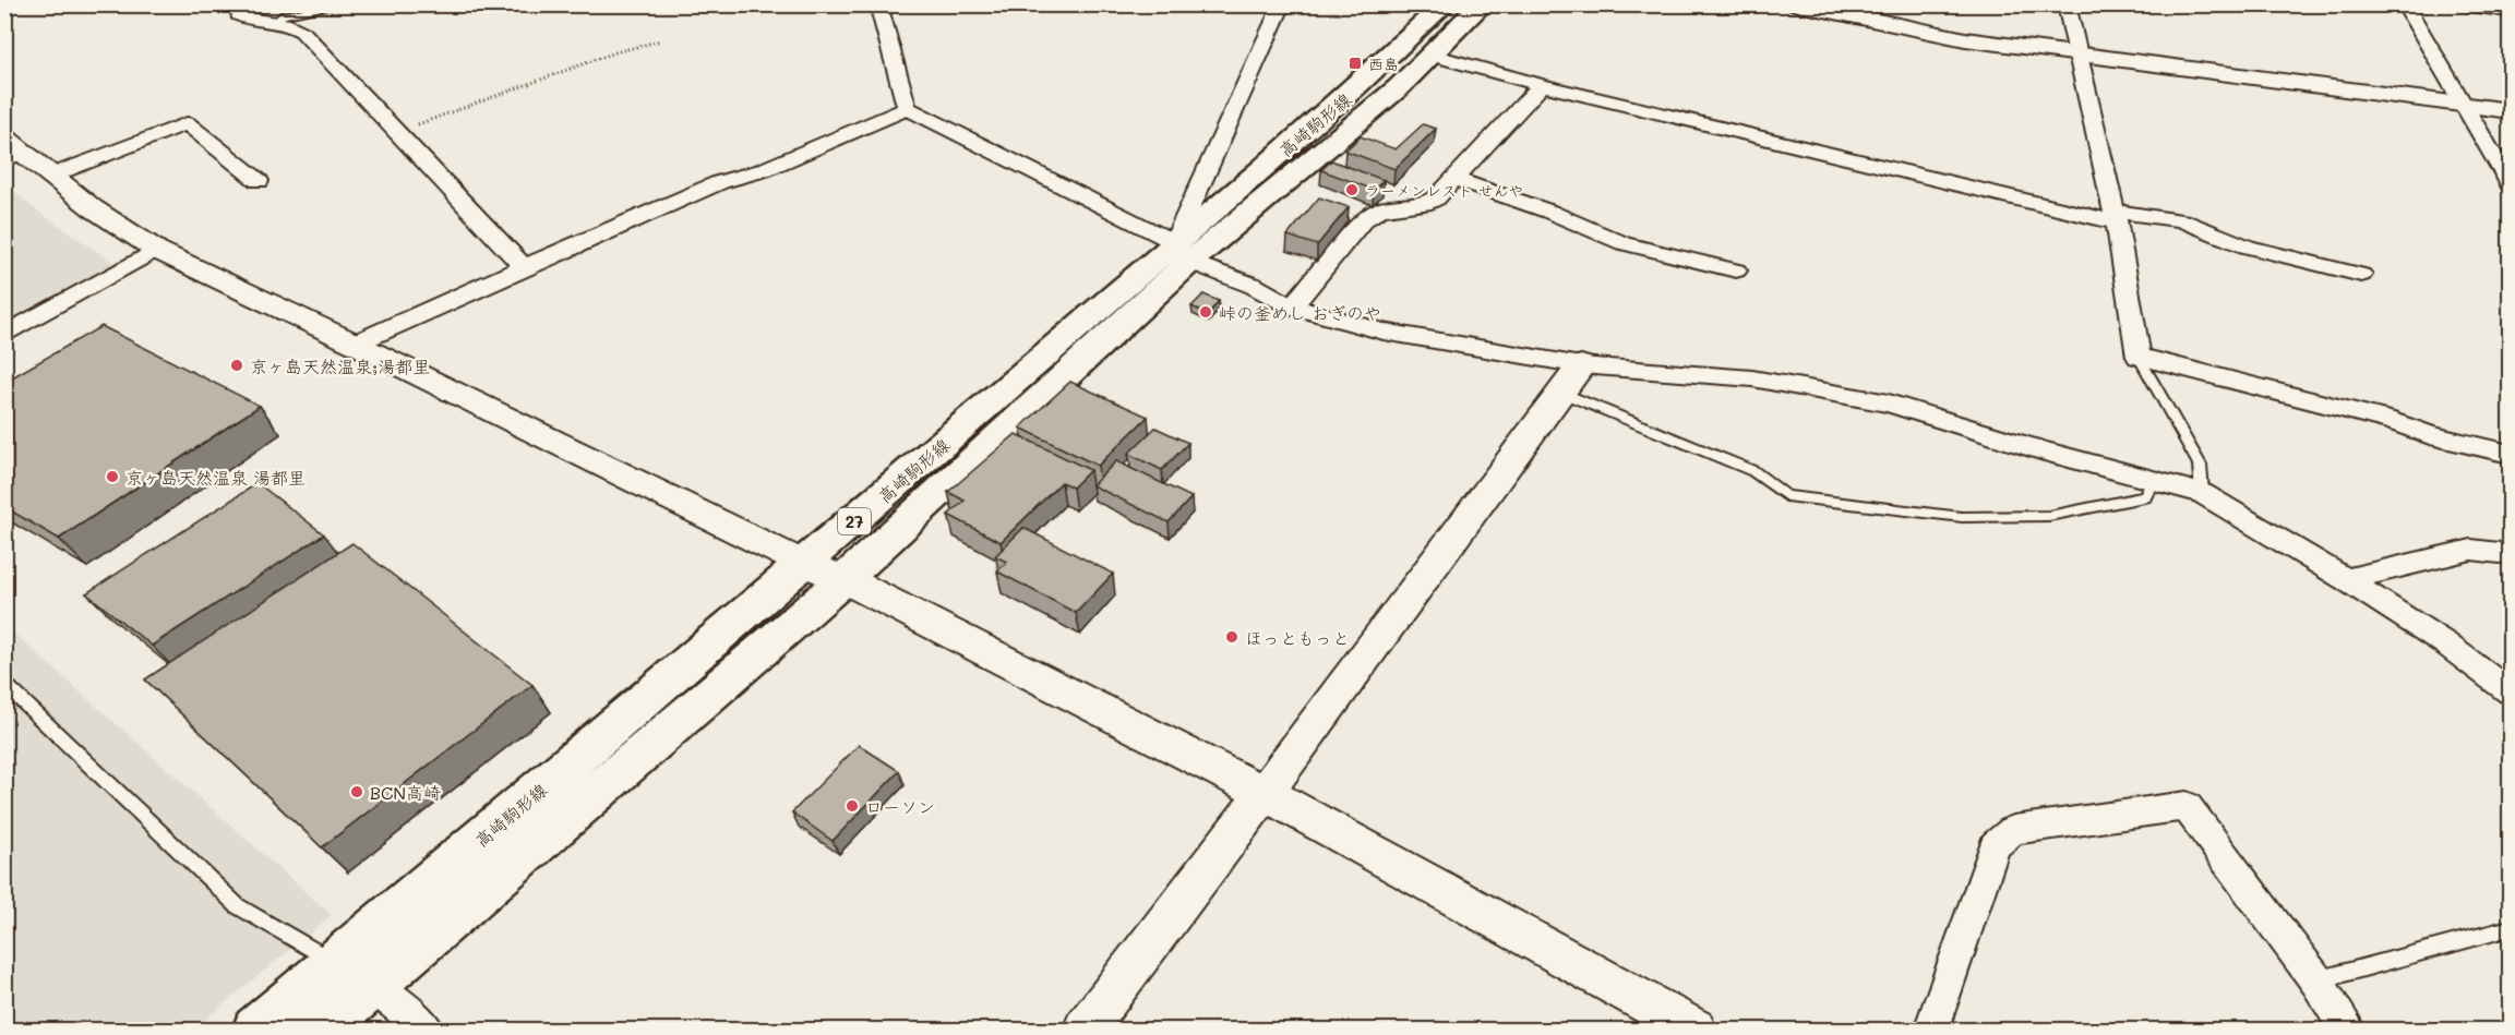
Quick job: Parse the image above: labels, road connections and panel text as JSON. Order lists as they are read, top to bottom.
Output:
{
  "streets": {
    "main road": ["高崎駒形線", "27"]
  },
  "places": {
    "transit": ["西島"],
    "other": [
      "ラーメンレスト せんや",
      "峠の釜めし おぎのや",
      "京ヶ島天然温泉;湯都里",
      "京ヶ島天然温泉 湯都里",
      "ほっともっと",
      "BCN高崎",
      "ローソン"
    ]
  }
}
